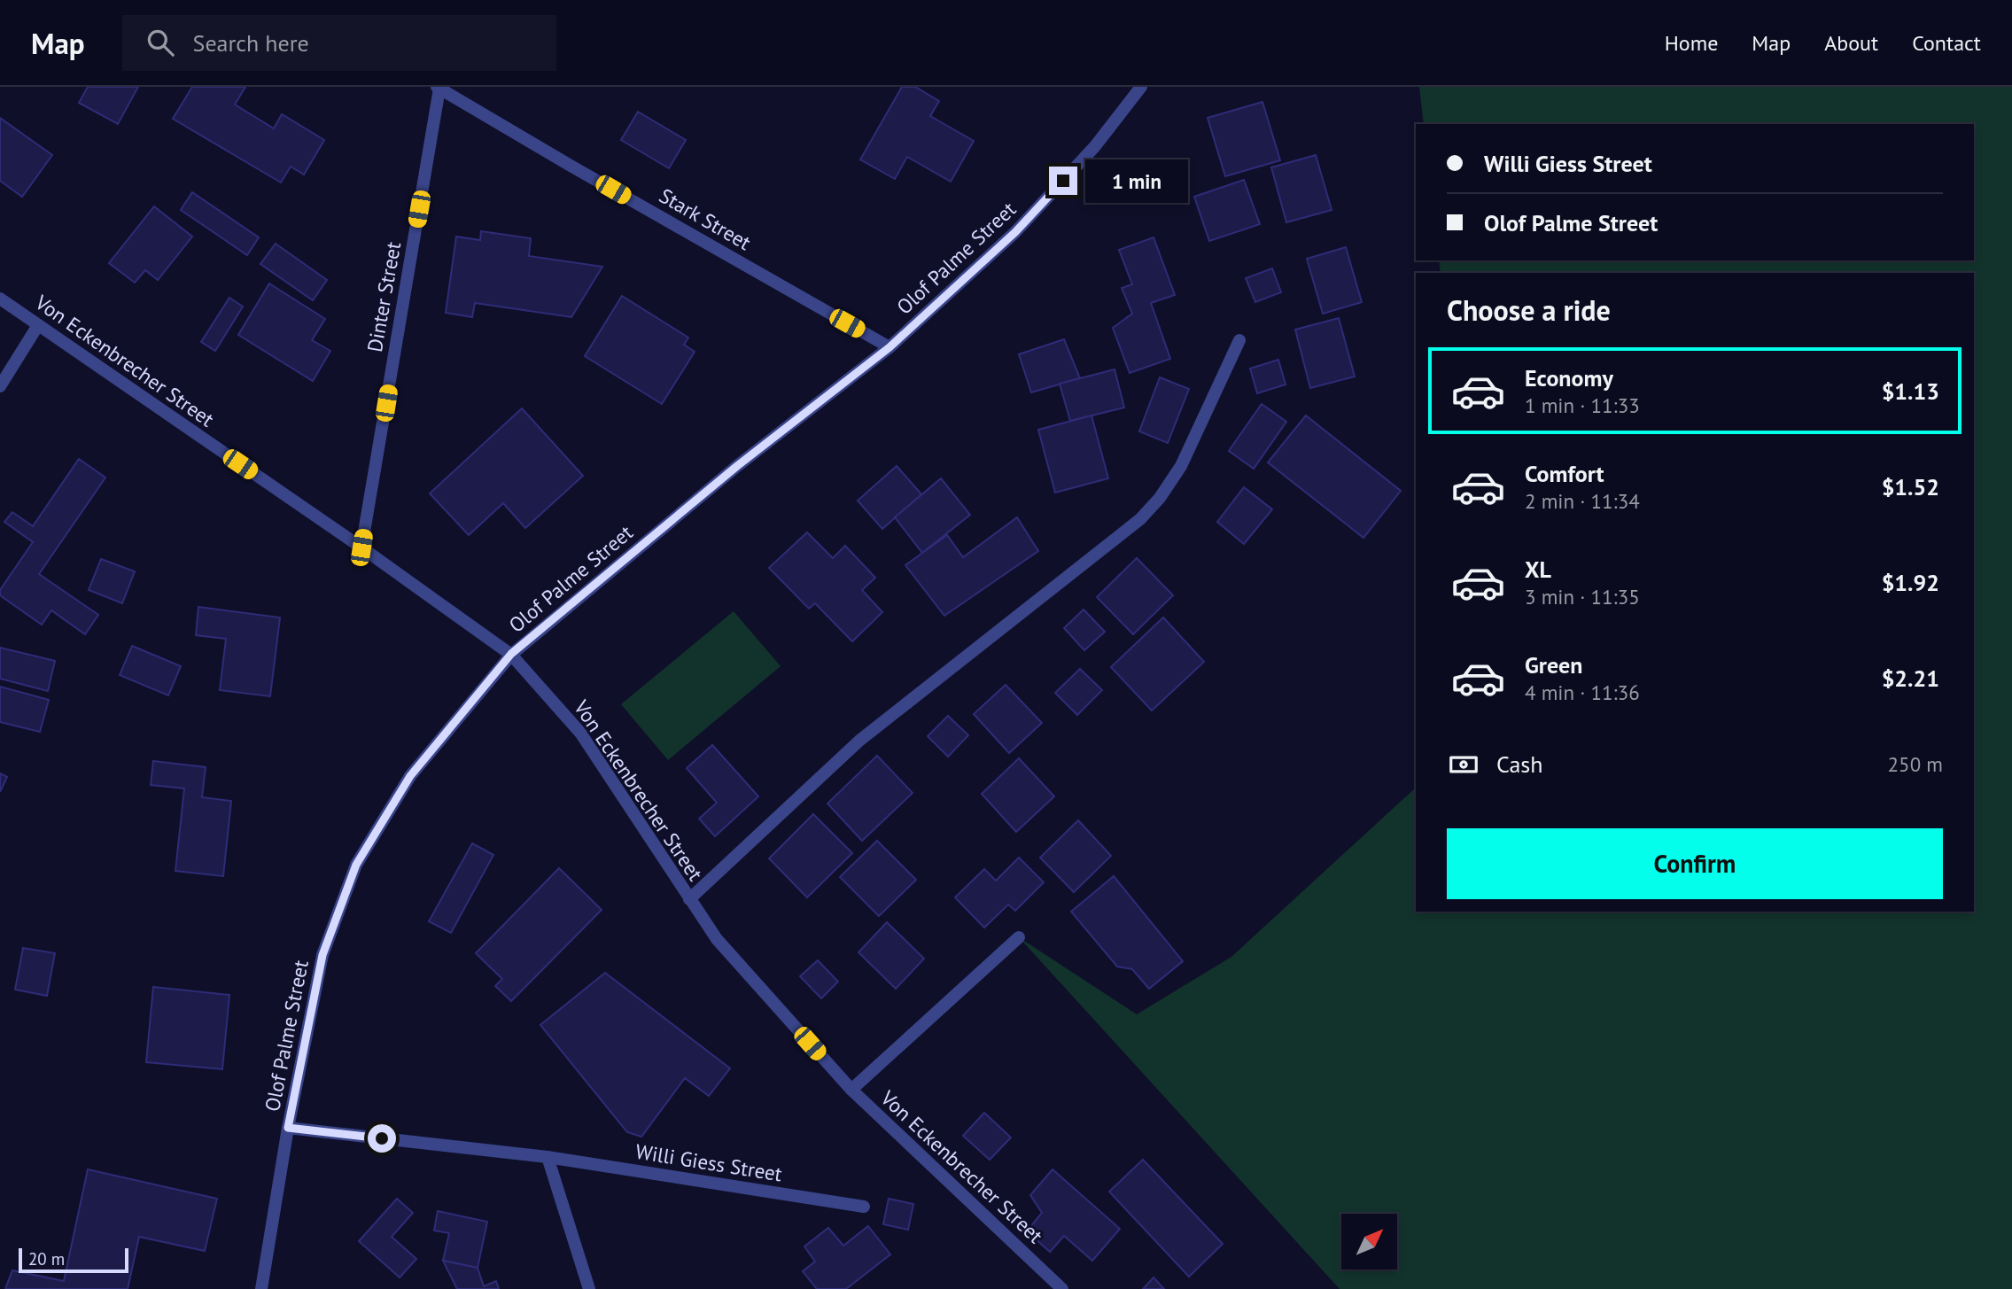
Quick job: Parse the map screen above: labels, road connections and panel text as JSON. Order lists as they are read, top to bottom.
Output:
{
  "streets": {
    "street": [
      "Stark Street",
      "Olof Palme Street",
      "Dinter Street",
      "Von Eckenbrecher Street",
      "Willi Giess Street"
    ]
  },
  "crossings": [
    ["Stark Street", "Olof Palme Street"],
    ["Stark Street", "Dinter Street"],
    ["Olof Palme Street", "Von Eckenbrecher Street"],
    ["Olof Palme Street", "Willi Giess Street"],
    ["Dinter Street", "Von Eckenbrecher Street"]
  ],
  "scale_bar": "20 m",
  "north": "top right",
  "page": {
    "header": "Map",
    "search": "Search here",
    "nav": [
      "Home",
      "Map",
      "About",
      "Contact"
    ],
    "banner": ["Willi Giess Street", "Olof Palme Street"],
    "bubble": "1 min",
    "heading": "Choose a ride",
    "list": [
      {
        "name": "Economy",
        "note": "1 min · 11:33",
        "value": "$1.13"
      },
      {
        "name": "Comfort",
        "note": "2 min · 11:34",
        "value": "$1.52"
      },
      {
        "name": "XL",
        "note": "3 min · 11:35",
        "value": "$1.92"
      },
      {
        "name": "Green",
        "note": "4 min · 11:36",
        "value": "$2.21"
      }
    ],
    "pay": ["Cash", "250 m"],
    "buttons": "Confirm",
    "scale": "20 m"
  }
}
